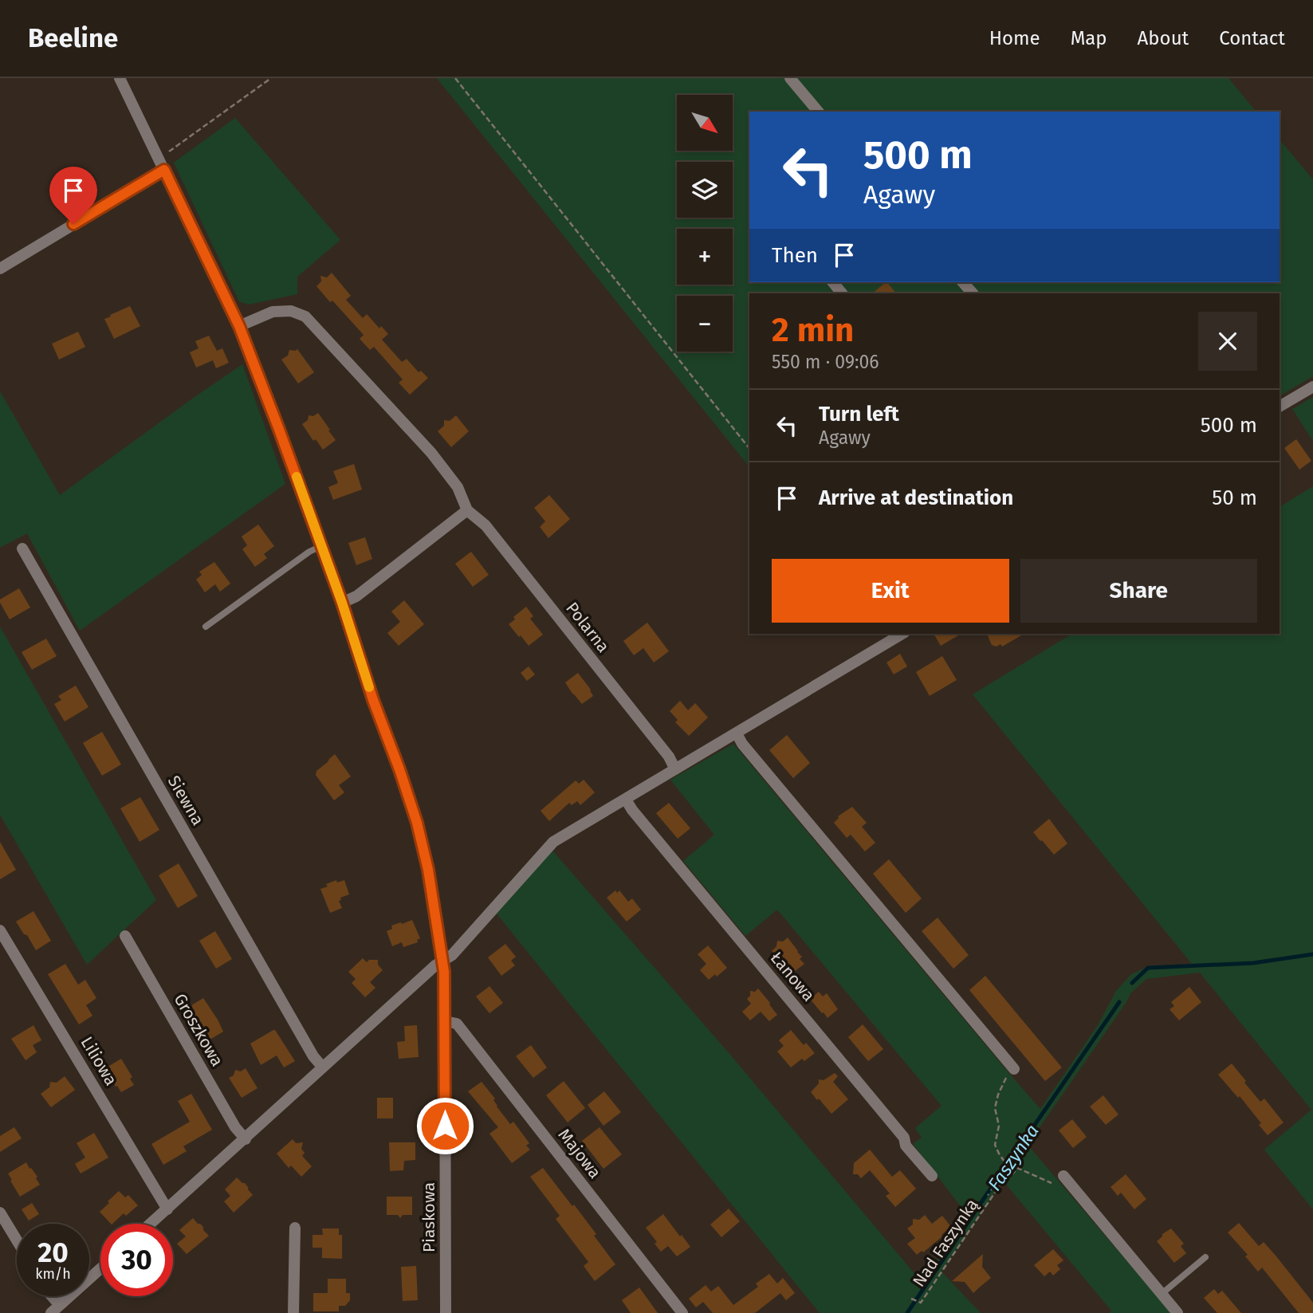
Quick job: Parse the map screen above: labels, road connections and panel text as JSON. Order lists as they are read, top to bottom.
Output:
{
  "streets": {
    "street": [
      "Polarna",
      "Siewna",
      "Łanowa",
      "Groszkowa",
      "Liliowa",
      "Majowa",
      "Piaskowa"
    ],
    "path": ["Nad Faszynką"]
  },
  "crossings": [
    ["Polarna", "Piaskowa"],
    ["Majowa", "Piaskowa"]
  ],
  "water": ["Faszynka"],
  "north": "bottom right",
  "page": {
    "header": "Beeline",
    "nav": [
      "Home",
      "Map",
      "About",
      "Contact"
    ],
    "map_buttons": ["+", "−"],
    "turn": ["500 m", "Agawy"],
    "then": "Then",
    "heading": ["2 min", "550 m · 09:06"],
    "list": [
      {
        "name": "Turn left",
        "note": "Agawy",
        "value": "500 m"
      },
      {
        "name": "Arrive at destination",
        "value": "50 m"
      }
    ],
    "buttons": ["Exit", "Share"],
    "speed": "20 km/h",
    "limit": "30"
  }
}
